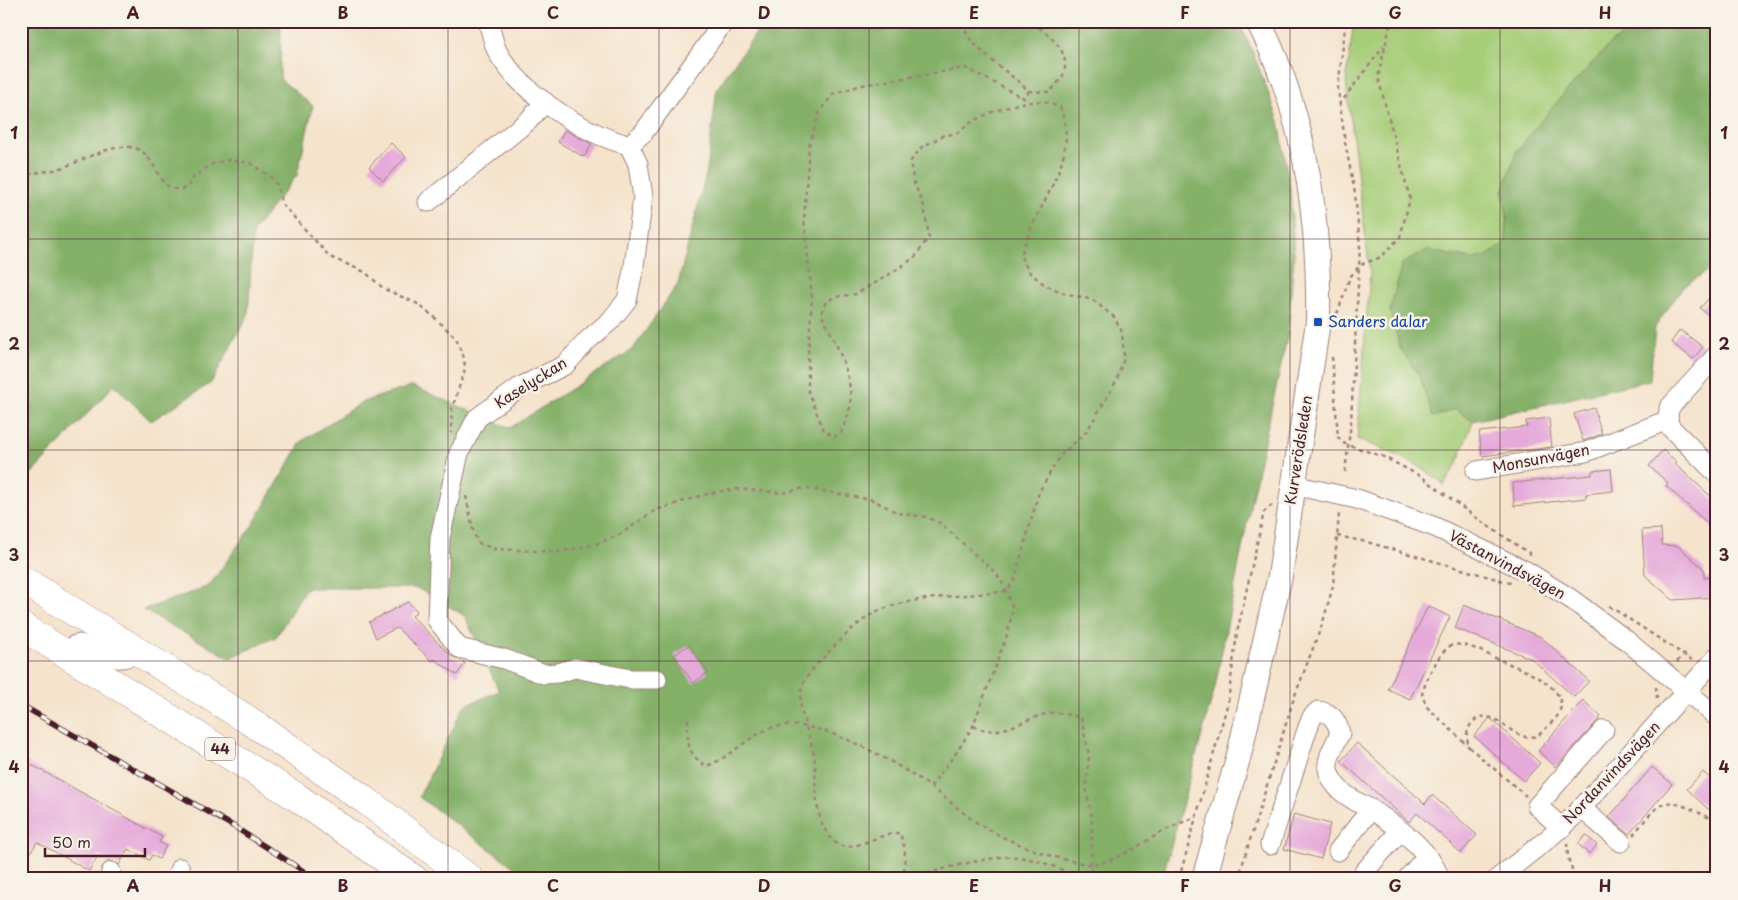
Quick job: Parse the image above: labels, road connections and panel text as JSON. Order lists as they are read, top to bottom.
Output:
{
  "streets": {
    "highway": ["44"],
    "main road": ["Kurverödsleden"],
    "street": [
      "Kaselyckan",
      "Monsunvägen",
      "Västanvindsvägen",
      "Nordanvindsvägen"
    ]
  },
  "crossings": [
    ["Kurverödsleden", "Västanvindsvägen"],
    ["Västanvindsvägen", "Nordanvindsvägen"]
  ],
  "places": {
    "transit": ["Sanders dalar"]
  },
  "scale_bar": "50 m",
  "grid": {
    "columns": [
      "A",
      "B",
      "C",
      "D",
      "E",
      "F",
      "G",
      "H"
    ],
    "rows": [
      "1",
      "2",
      "3",
      "4"
    ]
  }
}
